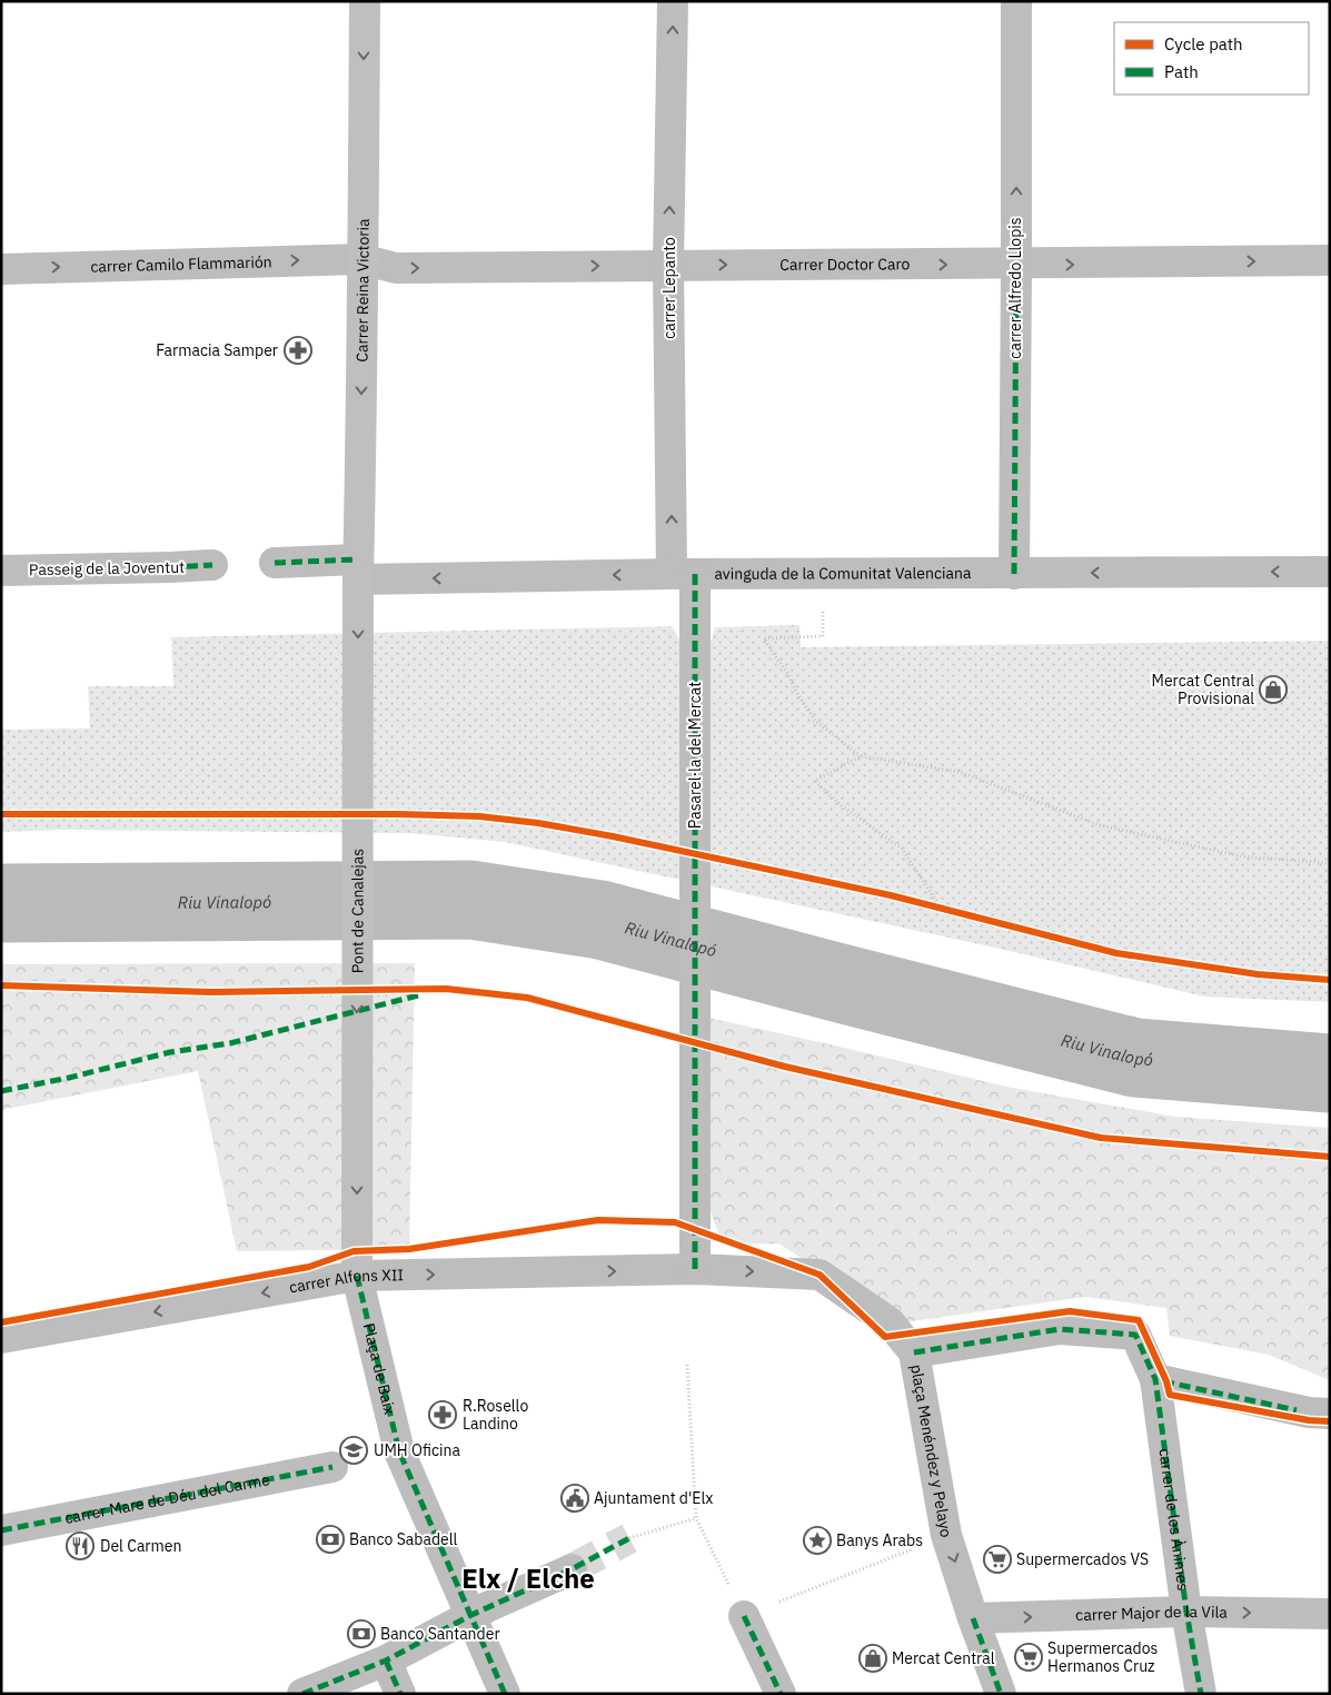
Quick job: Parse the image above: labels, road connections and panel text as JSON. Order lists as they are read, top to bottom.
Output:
{
  "streets": {
    "main road": ["Carrer Reina Victoria", "Pont de Canalejas"],
    "street": [
      "carrer Camilo Flammarión",
      "Carrer Doctor Caro",
      "carrer Lepanto",
      "carrer Alfredo Llopis",
      "Passeig de la Joventut",
      "avinguda de la Comunitat Valenciana",
      "Pasarel·la del Mercat",
      "carrer Alfons XII",
      "Plaça de Baix",
      "plaça Menéndez y Pelayo",
      "carrer Mare de Déu del Carme",
      "carrer de les Ànimes",
      "carrer Major de la Vila"
    ]
  },
  "crossings": [
    ["carrer Camilo Flammarión", "Carrer Doctor Caro"],
    ["carrer Camilo Flammarión", "Carrer Reina Victoria"],
    ["Carrer Doctor Caro", "carrer Lepanto"],
    ["Carrer Doctor Caro", "carrer Alfredo Llopis"],
    ["Carrer Doctor Caro", "Carrer Reina Victoria"],
    ["carrer Lepanto", "avinguda de la Comunitat Valenciana"],
    ["carrer Lepanto", "Pasarel·la del Mercat"],
    ["carrer Alfredo Llopis", "avinguda de la Comunitat Valenciana"],
    ["Carrer Reina Victoria", "avinguda de la Comunitat Valenciana"],
    ["Carrer Reina Victoria", "Pont de Canalejas"],
    ["avinguda de la Comunitat Valenciana", "Pasarel·la del Mercat"],
    ["avinguda de la Comunitat Valenciana", "Pont de Canalejas"],
    ["Pasarel·la del Mercat", "carrer Alfons XII"],
    ["Pont de Canalejas", "carrer Alfons XII"],
    ["Pont de Canalejas", "Plaça de Baix"],
    ["carrer Alfons XII", "Plaça de Baix"],
    ["carrer Alfons XII", "plaça Menéndez y Pelayo"],
    ["plaça Menéndez y Pelayo", "carrer de les Ànimes"],
    ["plaça Menéndez y Pelayo", "carrer Major de la Vila"],
    ["carrer de les Ànimes", "carrer Major de la Vila"]
  ],
  "one_way": [
    "carrer Camilo Flammarión",
    "Carrer Doctor Caro",
    "carrer Lepanto",
    "carrer Alfredo Llopis",
    "Carrer Reina Victoria",
    "avinguda de la Comunitat Valenciana",
    "Pont de Canalejas"
  ],
  "districts": ["Elx / Elche"],
  "water": ["Riu Vinalopó"],
  "places": {
    "pharmacy": ["Farmacia Samper", "R.Rosello Landino"],
    "shop": ["Mercat Central Provisional", "Mercat Central"],
    "school or university": ["UMH Oficina"],
    "public building": ["Ajuntament d'Elx"],
    "bank": ["Banco Sabadell", "Banco Santander"],
    "place": ["Banys Arabs"],
    "restaurant": ["Del Carmen"],
    "supermarket": ["Supermercados VS", "Supermercados Hermanos Cruz"]
  },
  "legend": ["Cycle path", "Path"]
}
